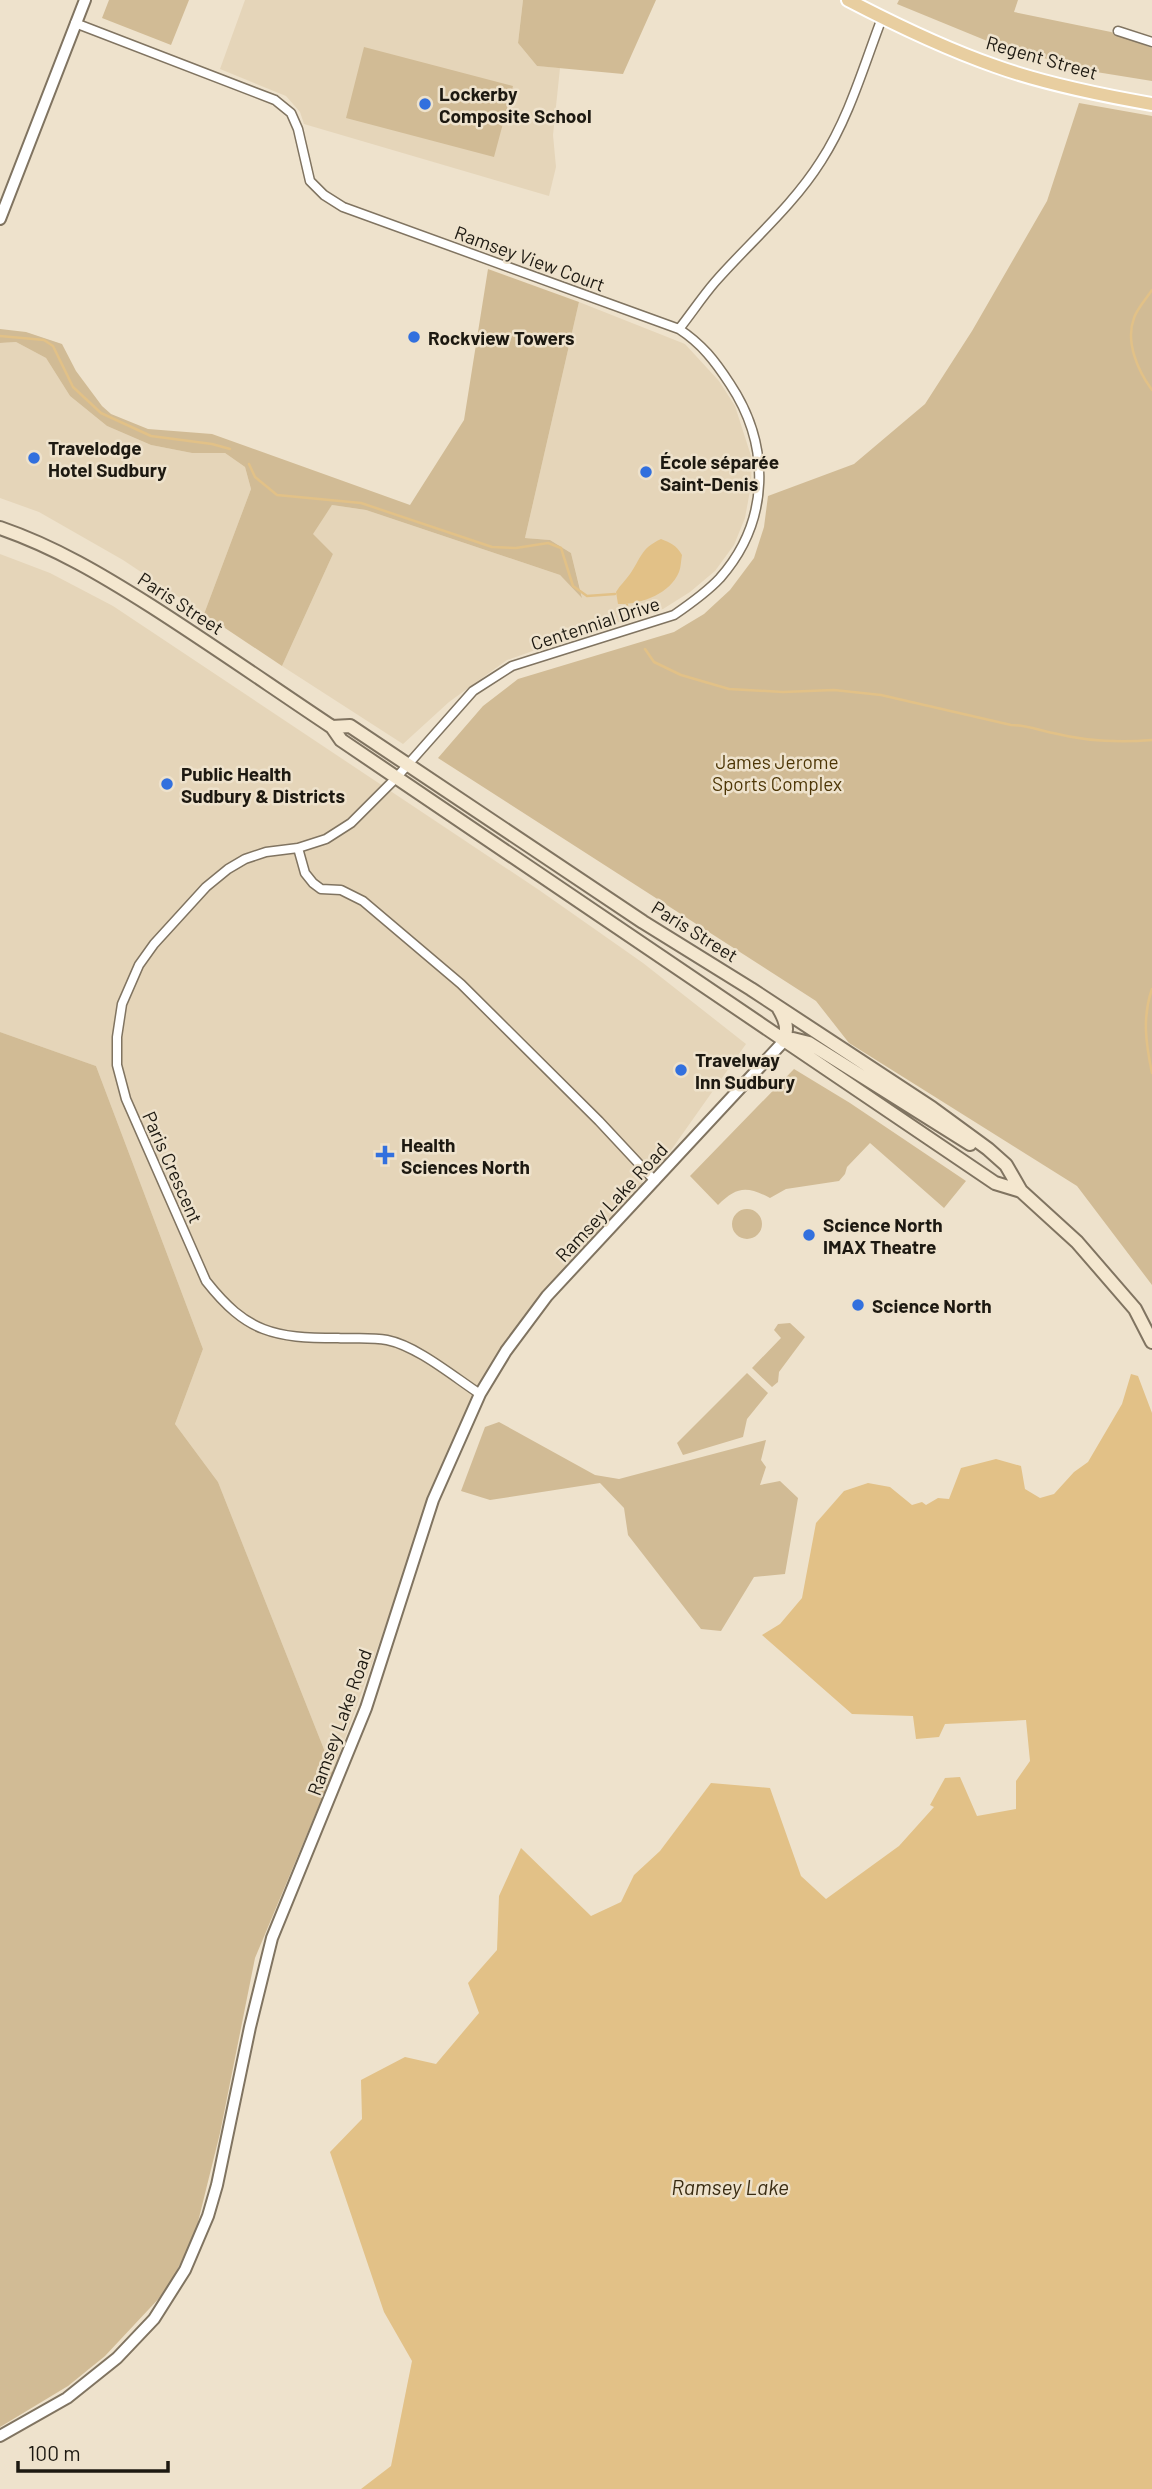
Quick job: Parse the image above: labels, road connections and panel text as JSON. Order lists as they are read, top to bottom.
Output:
{
  "streets": {
    "main road": ["Regent Street", "Paris Street"],
    "street": [
      "Ramsey View Court",
      "Centennial Drive",
      "Paris Crescent",
      "Ramsey Lake Road"
    ]
  },
  "crossings": [
    ["Ramsey View Court", "Centennial Drive"],
    ["Paris Street", "Centennial Drive"],
    ["Paris Street", "Paris Crescent"],
    ["Paris Street", "Ramsey Lake Road"],
    ["Centennial Drive", "Paris Crescent"],
    ["Paris Crescent", "Ramsey Lake Road"]
  ],
  "water": ["Ramsey Lake"],
  "parks": ["James Jerome Sports Complex"],
  "places": {
    "other": [
      "Lockerby Composite School",
      "Rockview Towers",
      "Travelodge Hotel Sudbury",
      "École séparée Saint-Denis",
      "Public Health Sudbury & Districts",
      "Travelway Inn Sudbury",
      "Science North IMAX Theatre",
      "Science North"
    ],
    "health": ["Health Sciences North"]
  },
  "scale_bar": "100 m"
}
